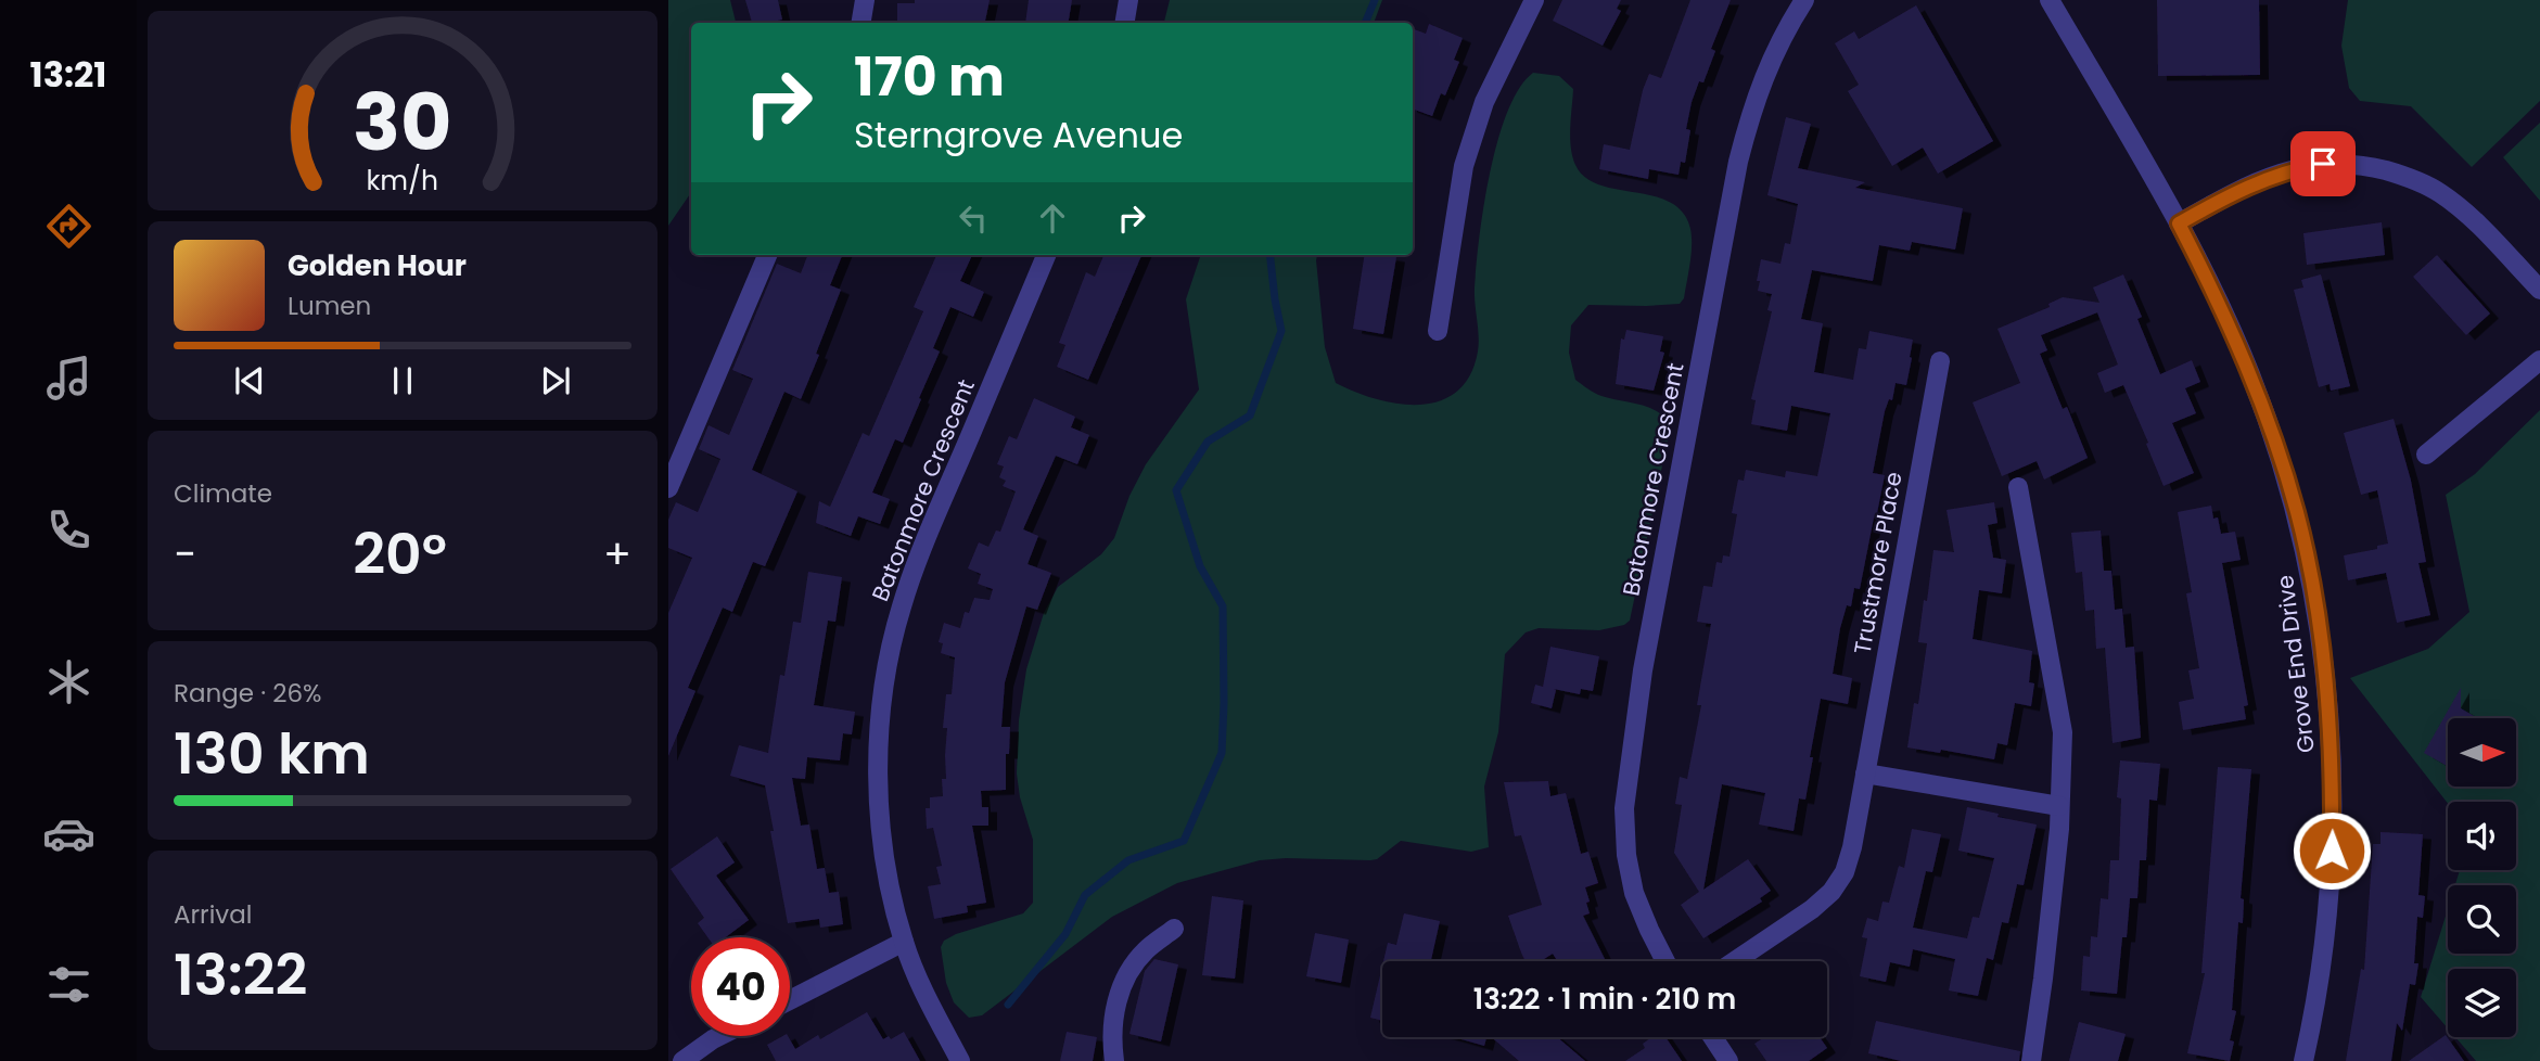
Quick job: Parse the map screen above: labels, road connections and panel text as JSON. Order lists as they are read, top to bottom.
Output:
{
  "streets": {
    "street": ["Batonmore Crescent", "Trustmore Place", "Grove End Drive"]
  },
  "north": "right",
  "page": {
    "tabs": "13:21",
    "turn": ["170 m", "Sterngrove Avenue"],
    "song": ["Golden Hour", "Lumen"],
    "tile": [
      "Climate",
      ["Range · 26%", "130 km"],
      ["Arrival", "13:22"]
    ],
    "heat": ["−", "20°", "+"],
    "limit": "40",
    "trip": "13:22 · 1 min · 210 m",
    "gauge": ["30", "km/h"]
  }
}
